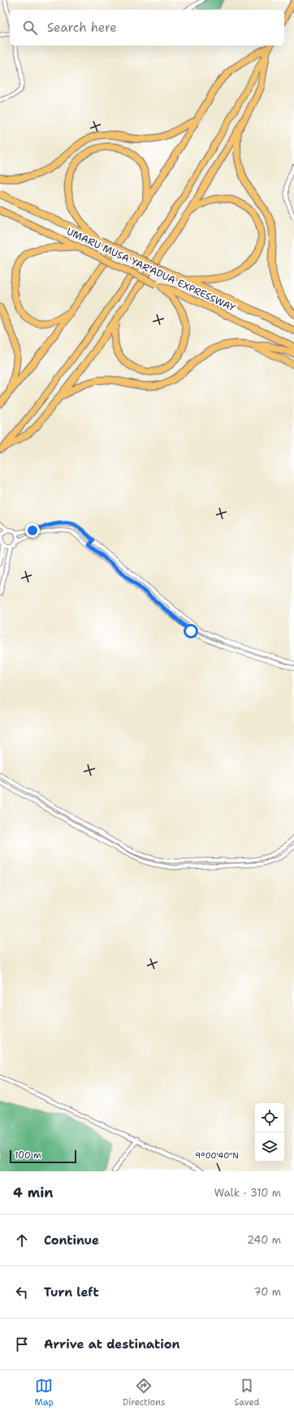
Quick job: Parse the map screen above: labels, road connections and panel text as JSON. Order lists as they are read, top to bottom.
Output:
{
  "streets": {
    "highway": ["UMARU MUSA YAR'ADUA EXPRESSWAY"]
  },
  "scale_bar": "100 m",
  "page": {
    "search": "Search here",
    "scale": "100 m",
    "heading": ["4 min", "Walk · 310 m"],
    "list": [
      ["Continue", "240 m"],
      ["Turn left", "70 m"],
      "Arrive at destination"
    ],
    "nav": ["Map", "Directions", "Saved"]
  },
  "coordinates": ["9°00'40\"N"]
}
